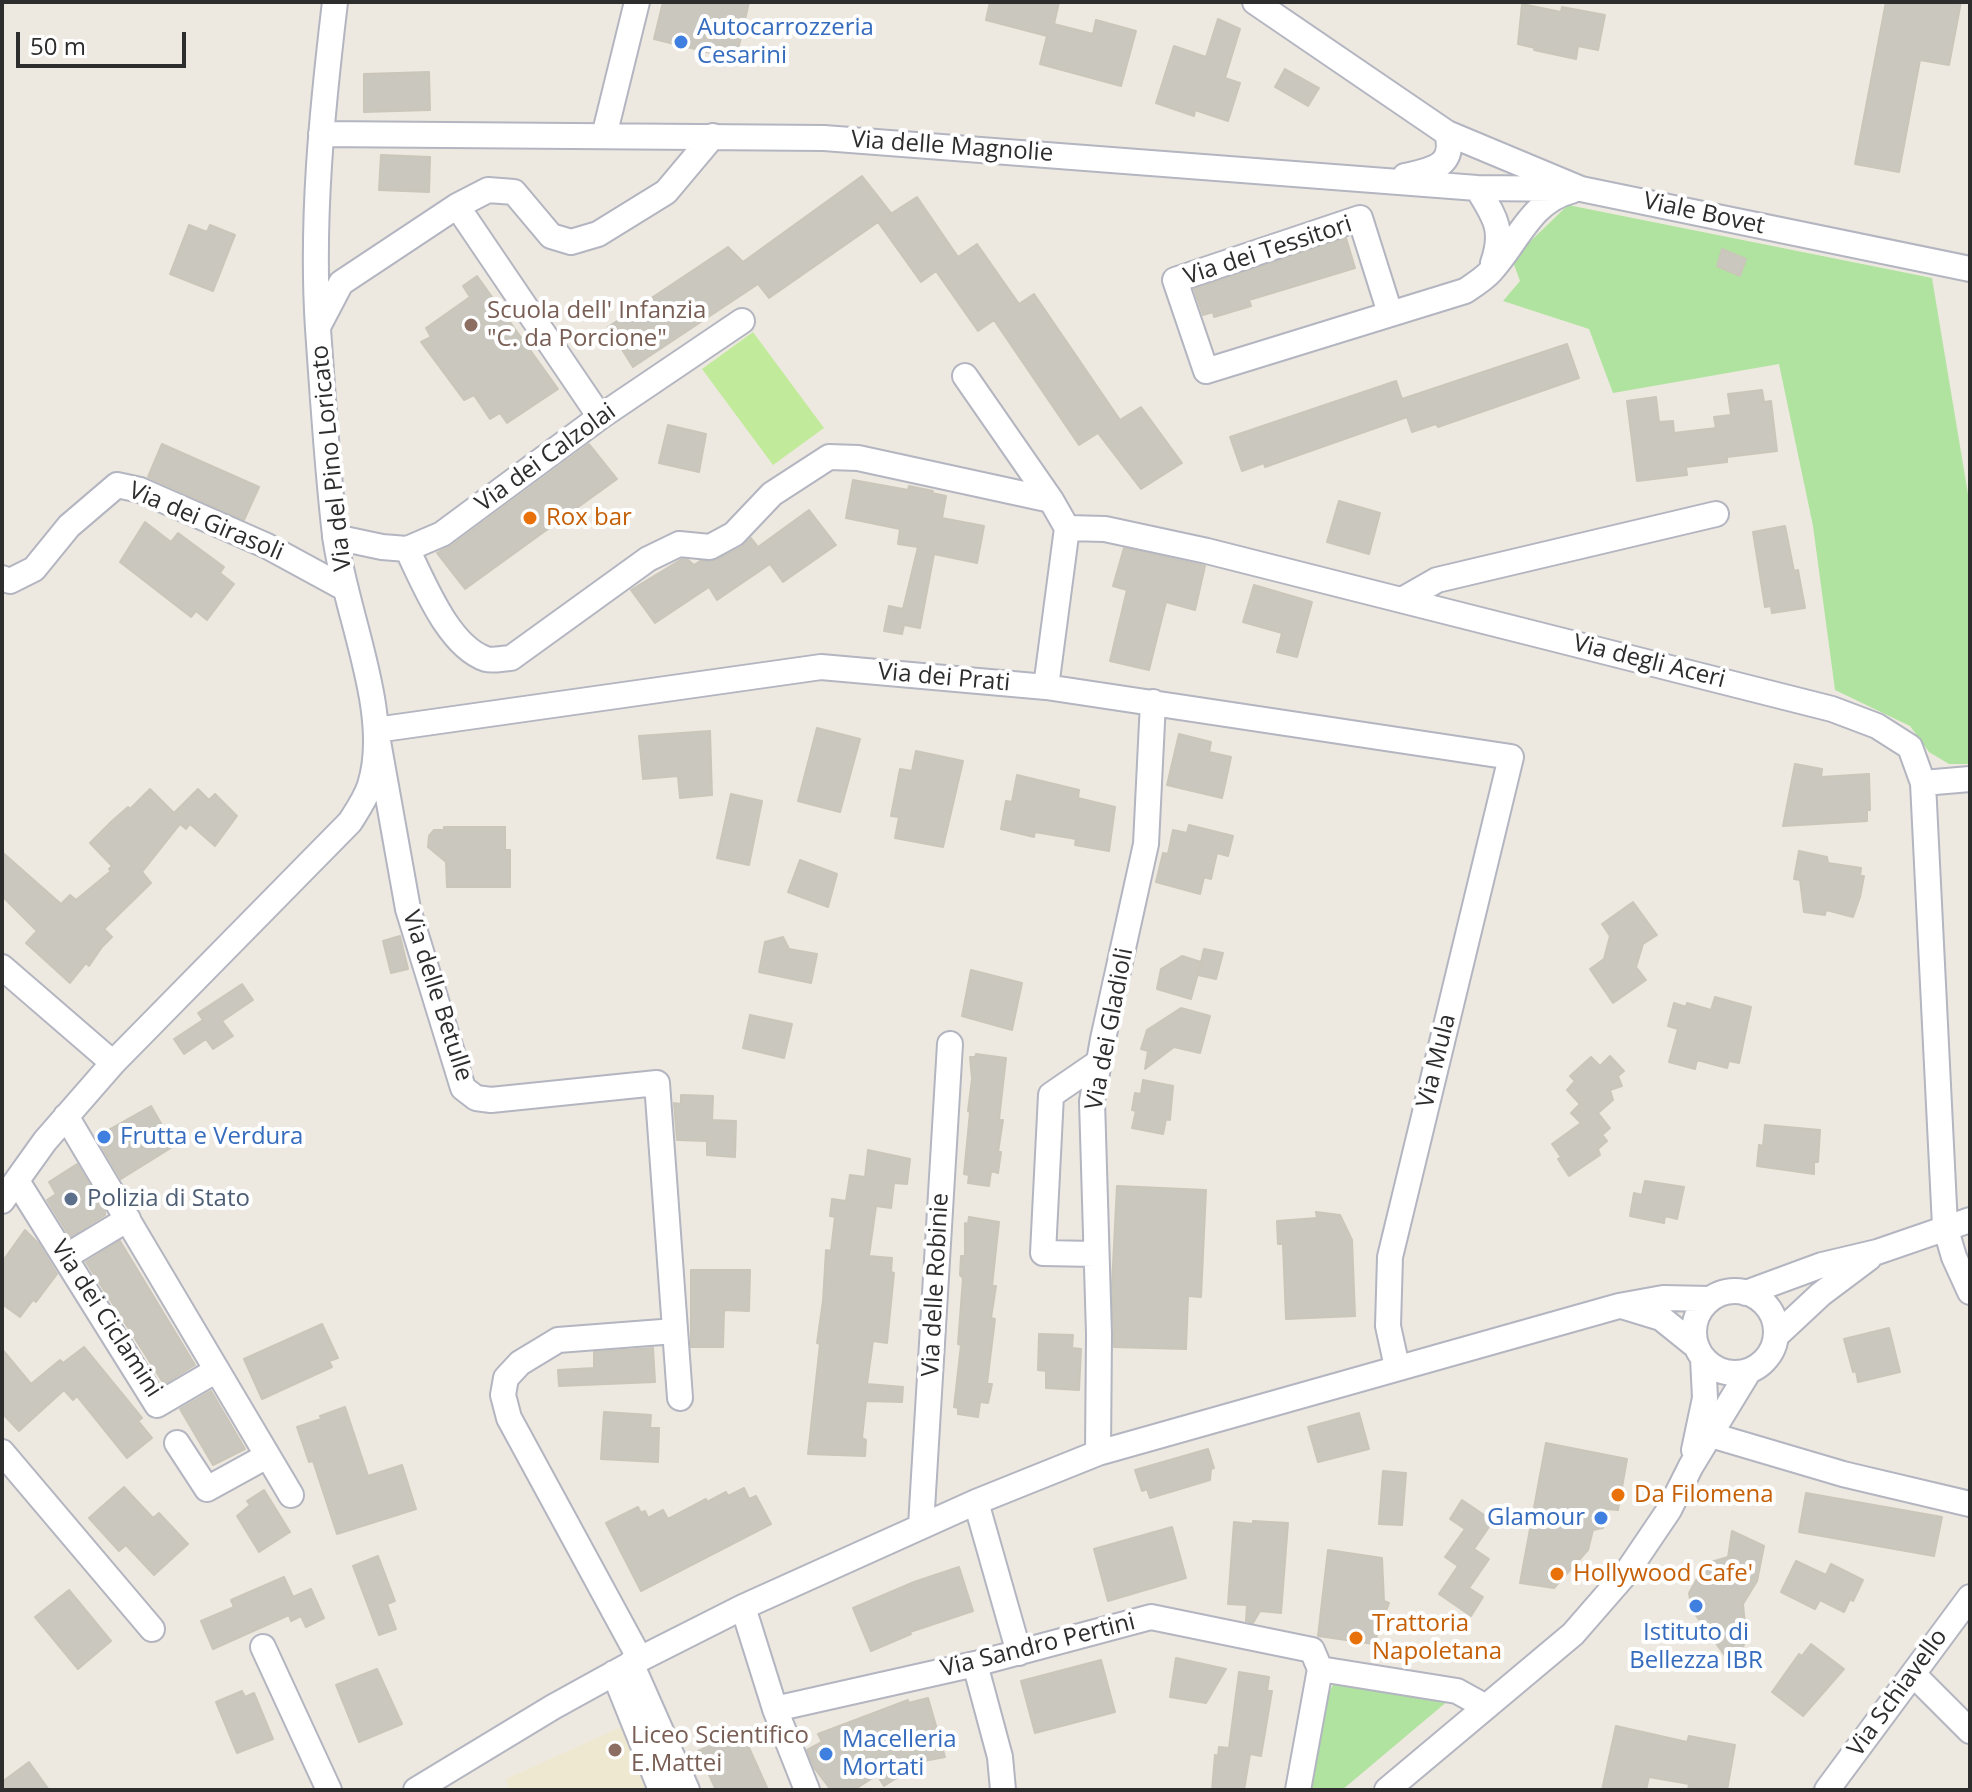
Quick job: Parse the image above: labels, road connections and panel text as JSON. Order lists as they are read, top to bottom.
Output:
{
  "streets": {
    "street": [
      "Via delle Magnolie",
      "Viale Bovet",
      "Via dei Tessitori",
      "Via del Pino Loricato",
      "Via dei Calzolai",
      "Via dei Girasoli",
      "Via degli Aceri",
      "Via dei Prati",
      "Via delle Betulle",
      "Via dei Gladioli",
      "Via Mula",
      "Via delle Robinie",
      "Via dei Ciclamini",
      "Via Sandro Pertini",
      "Via Schiavello"
    ]
  },
  "crossings": [
    ["Via delle Magnolie", "Viale Bovet"],
    ["Via delle Magnolie", "Via del Pino Loricato"],
    ["Via del Pino Loricato", "Via dei Girasoli"],
    ["Via del Pino Loricato", "Via dei Prati"],
    ["Via del Pino Loricato", "Via delle Betulle"],
    ["Via del Pino Loricato", "Via dei Ciclamini"],
    ["Via dei Prati", "Via delle Betulle"],
    ["Via dei Prati", "Via dei Gladioli"],
    ["Via dei Prati", "Via Mula"]
  ],
  "places": [
    "Autocarrozzeria Cesarini",
    "Scuola dell' Infanzia \"C. da Porcione\"",
    "Rox bar",
    "Frutta e Verdura",
    "Polizia di Stato",
    "Da Filomena",
    "Glamour",
    "Hollywood Cafe'",
    "Istituto di Bellezza IBR",
    "Trattoria Napoletana",
    "Liceo Scientifico E.Mattei",
    "Macelleria Mortati"
  ],
  "scale_bar": "50 m"
}
